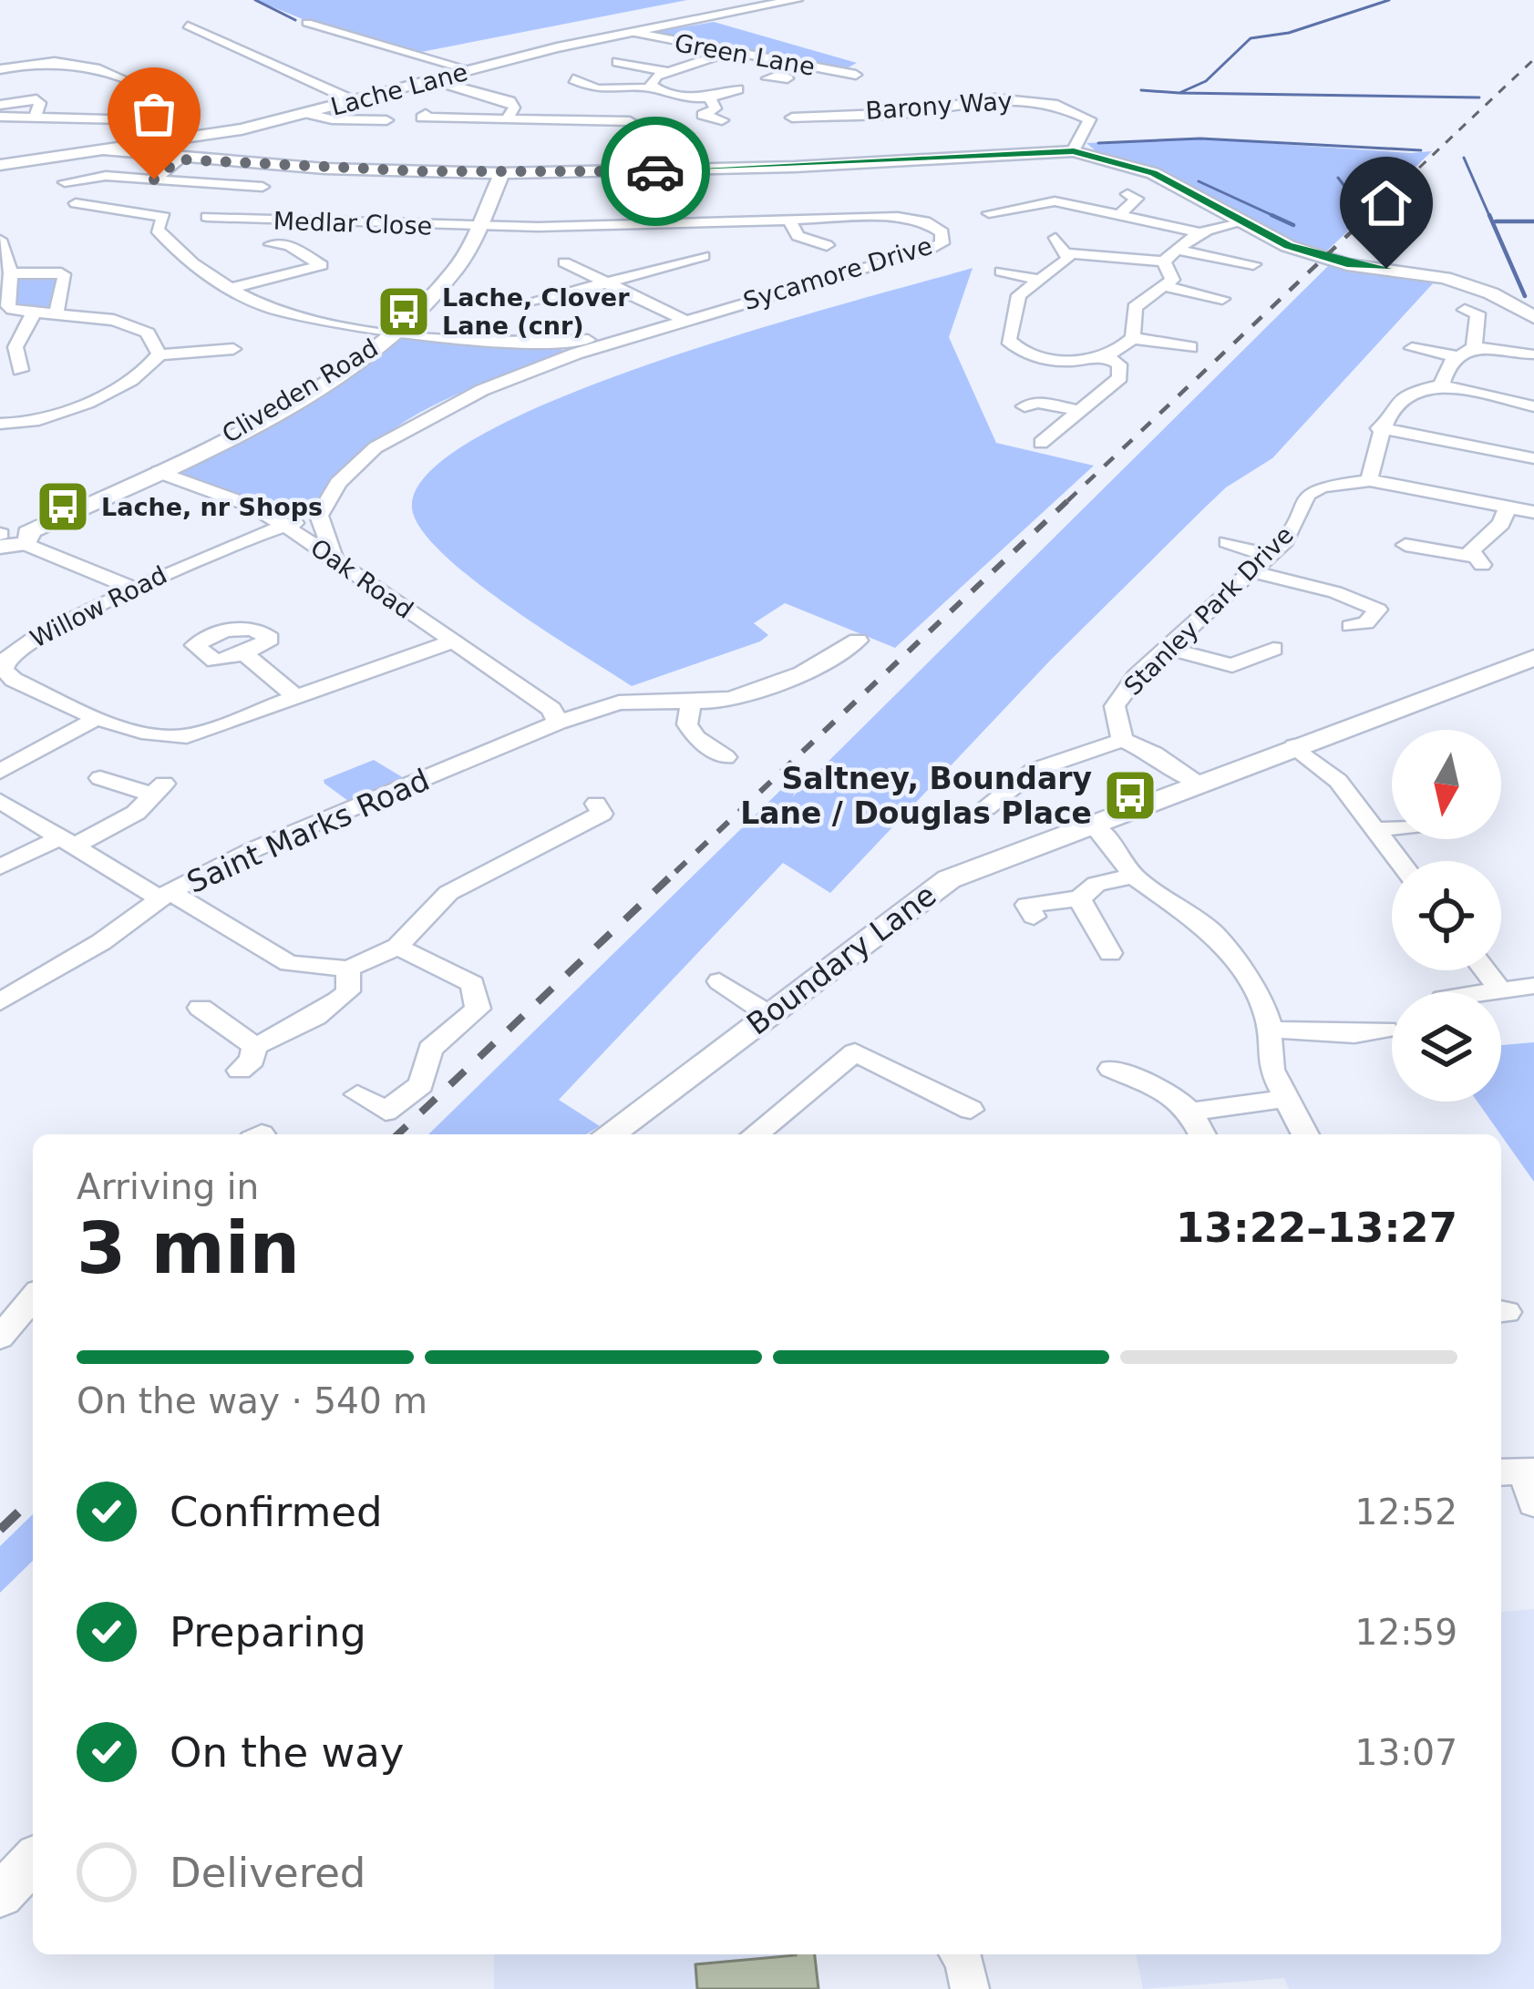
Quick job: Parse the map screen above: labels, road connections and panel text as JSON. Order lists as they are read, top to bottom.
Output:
{
  "streets": {
    "street": [
      "Green Lane",
      "Lache Lane",
      "Barony Way",
      "Medlar Close",
      "Sycamore Drive",
      "Cliveden Road",
      "Oak Road",
      "Willow Road",
      "Stanley Park Drive",
      "Saint Marks Road",
      "Boundary Lane"
    ]
  },
  "crossings": [
    ["Green Lane", "Lache Lane"],
    ["Green Lane", "Barony Way"],
    ["Medlar Close", "Sycamore Drive"],
    ["Medlar Close", "Cliveden Road"],
    ["Sycamore Drive", "Cliveden Road"],
    ["Cliveden Road", "Oak Road"],
    ["Oak Road", "Willow Road"],
    ["Oak Road", "Saint Marks Road"],
    ["Stanley Park Drive", "Boundary Lane"]
  ],
  "places": {
    "bus stop": ["Lache, Clover Lane (cnr)", "Lache, nr Shops", "Saltney, Boundary Lane / Douglas Place"]
  },
  "north": "bottom",
  "page": {
    "heading": ["3 min", "Arriving in", "13:22–13:27"],
    "bar": "On the way · 540 m",
    "list": [
      ["Confirmed", "12:52"],
      ["Preparing", "12:59"],
      ["On the way", "13:07"],
      "Delivered"
    ]
  }
}
